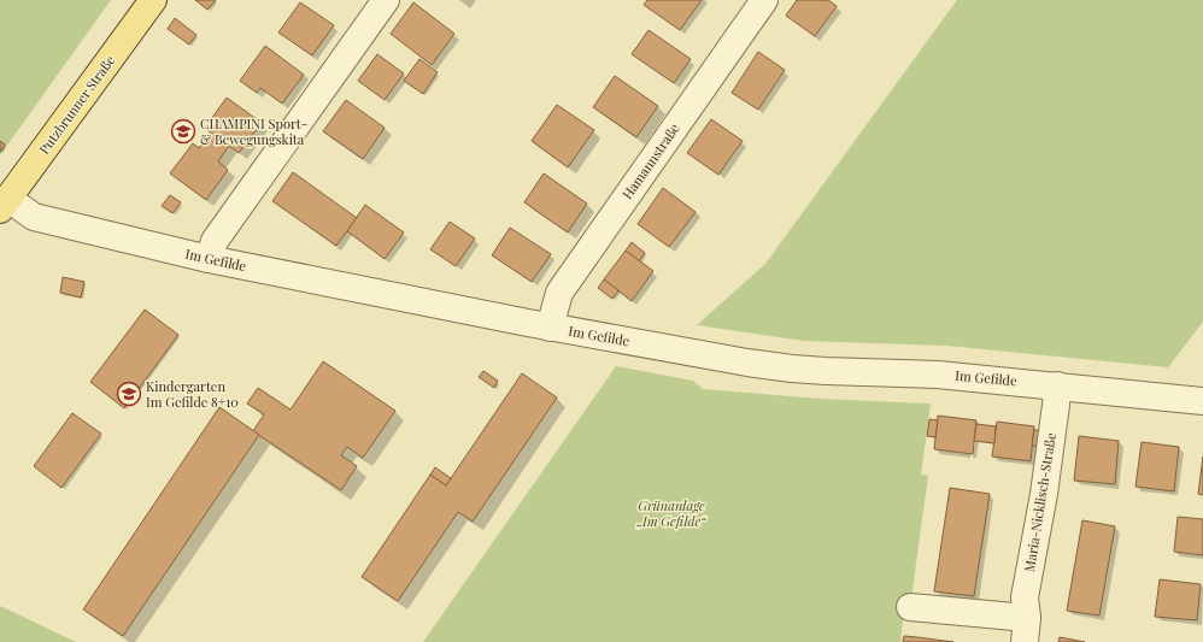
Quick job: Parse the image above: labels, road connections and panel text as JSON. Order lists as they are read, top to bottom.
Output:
{
  "streets": {
    "main road": ["Putzbrunner Straße"],
    "street": ["Hamannstraße", "Im Gefilde", "Maria-Nicklisch-Straße"]
  },
  "crossings": [
    ["Putzbrunner Straße", "Im Gefilde"],
    ["Hamannstraße", "Im Gefilde"],
    ["Im Gefilde", "Maria-Nicklisch-Straße"]
  ],
  "parks": ["Grünanlage „Im Gefilde“"],
  "places": {
    "school or university": ["CHAMPINI Sport- & Bewegungskita", "Kindergarten Im Gefilde 8+10"]
  }
}
